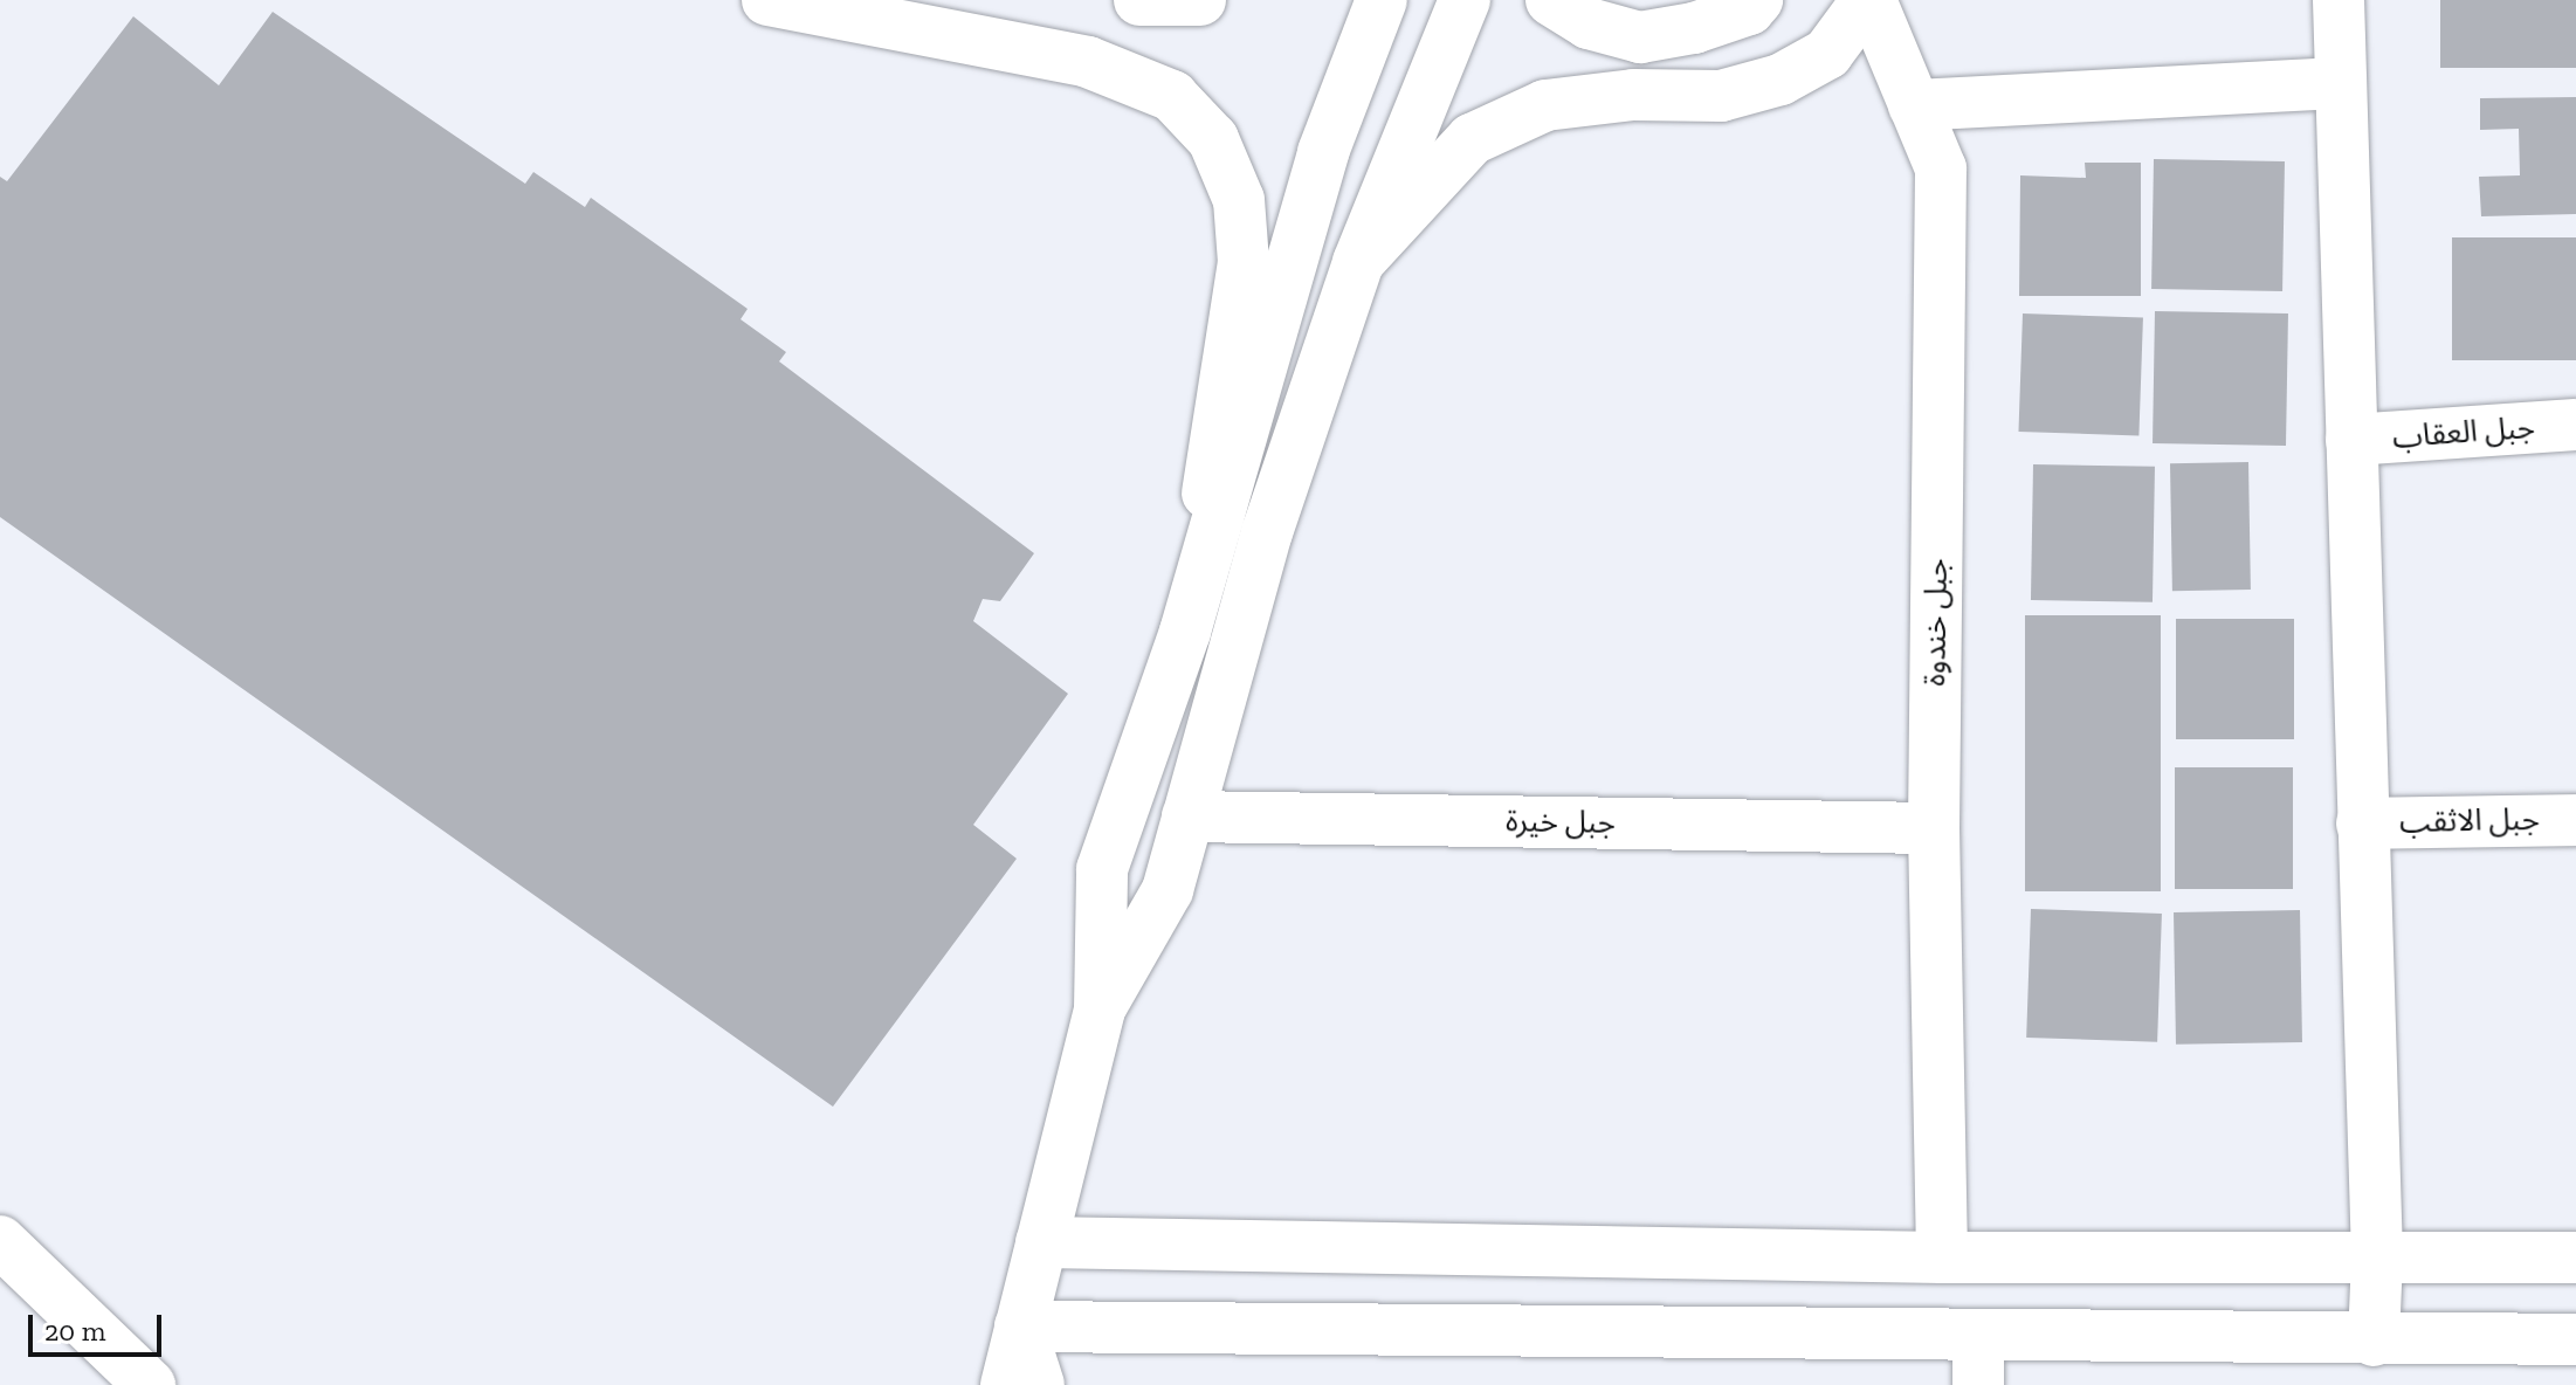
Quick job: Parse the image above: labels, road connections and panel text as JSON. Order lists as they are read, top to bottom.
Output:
{
  "streets": {
    "street": [
      "جبل العقاب",
      "جبل خندوة",
      "جبل الاثقب",
      "جبل خيرة"
    ]
  },
  "crossings": [
    ["جبل خندوة", "جبل خيرة"]
  ],
  "scale_bar": "20 m"
}
